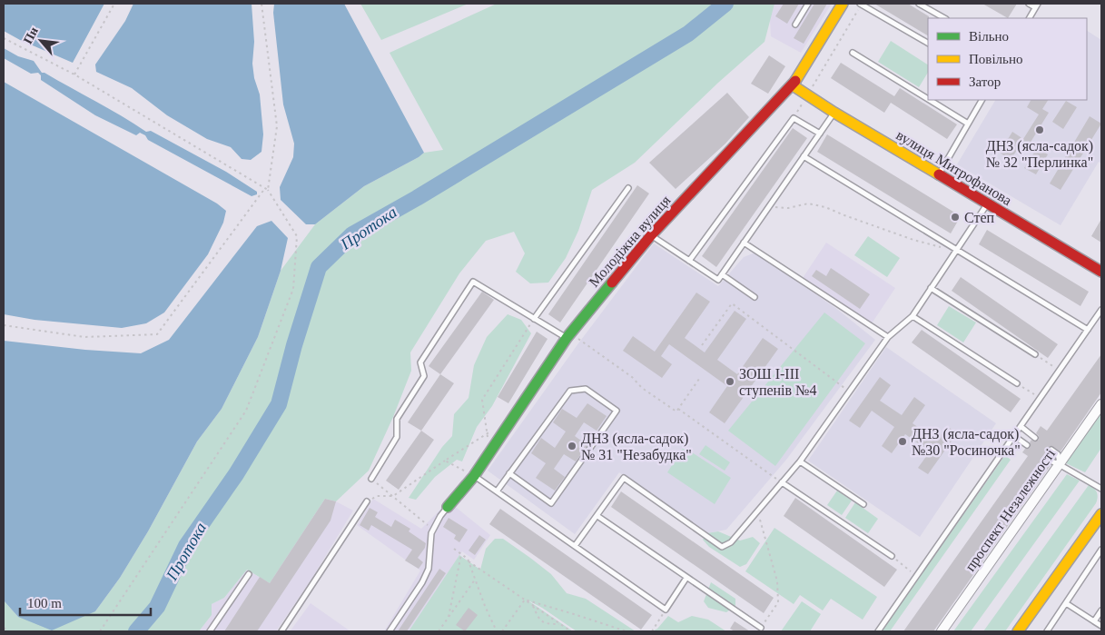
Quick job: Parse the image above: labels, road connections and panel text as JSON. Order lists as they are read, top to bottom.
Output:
{
  "streets": {
    "street": ["вулиця Митрофанова", "Молодіжна вулиця", "проспект Незалежності"]
  },
  "crossings": [
    ["вулиця Митрофанова", "Молодіжна вулиця"]
  ],
  "water": ["Протока"],
  "places": [
    "ДНЗ (ясла-садок) № 32 \"Перлинка\"",
    "Степ",
    "ЗОШ І-ІІІ ступенів №4",
    "ДНЗ (ясла-садок) №30 \"Росиночка\"",
    "ДНЗ (ясла-садок) № 31 \"Незабудка\""
  ],
  "legend": ["Вільно", "Повільно", "Затор"],
  "scale_bar": "100 m",
  "north": "top left"
}
